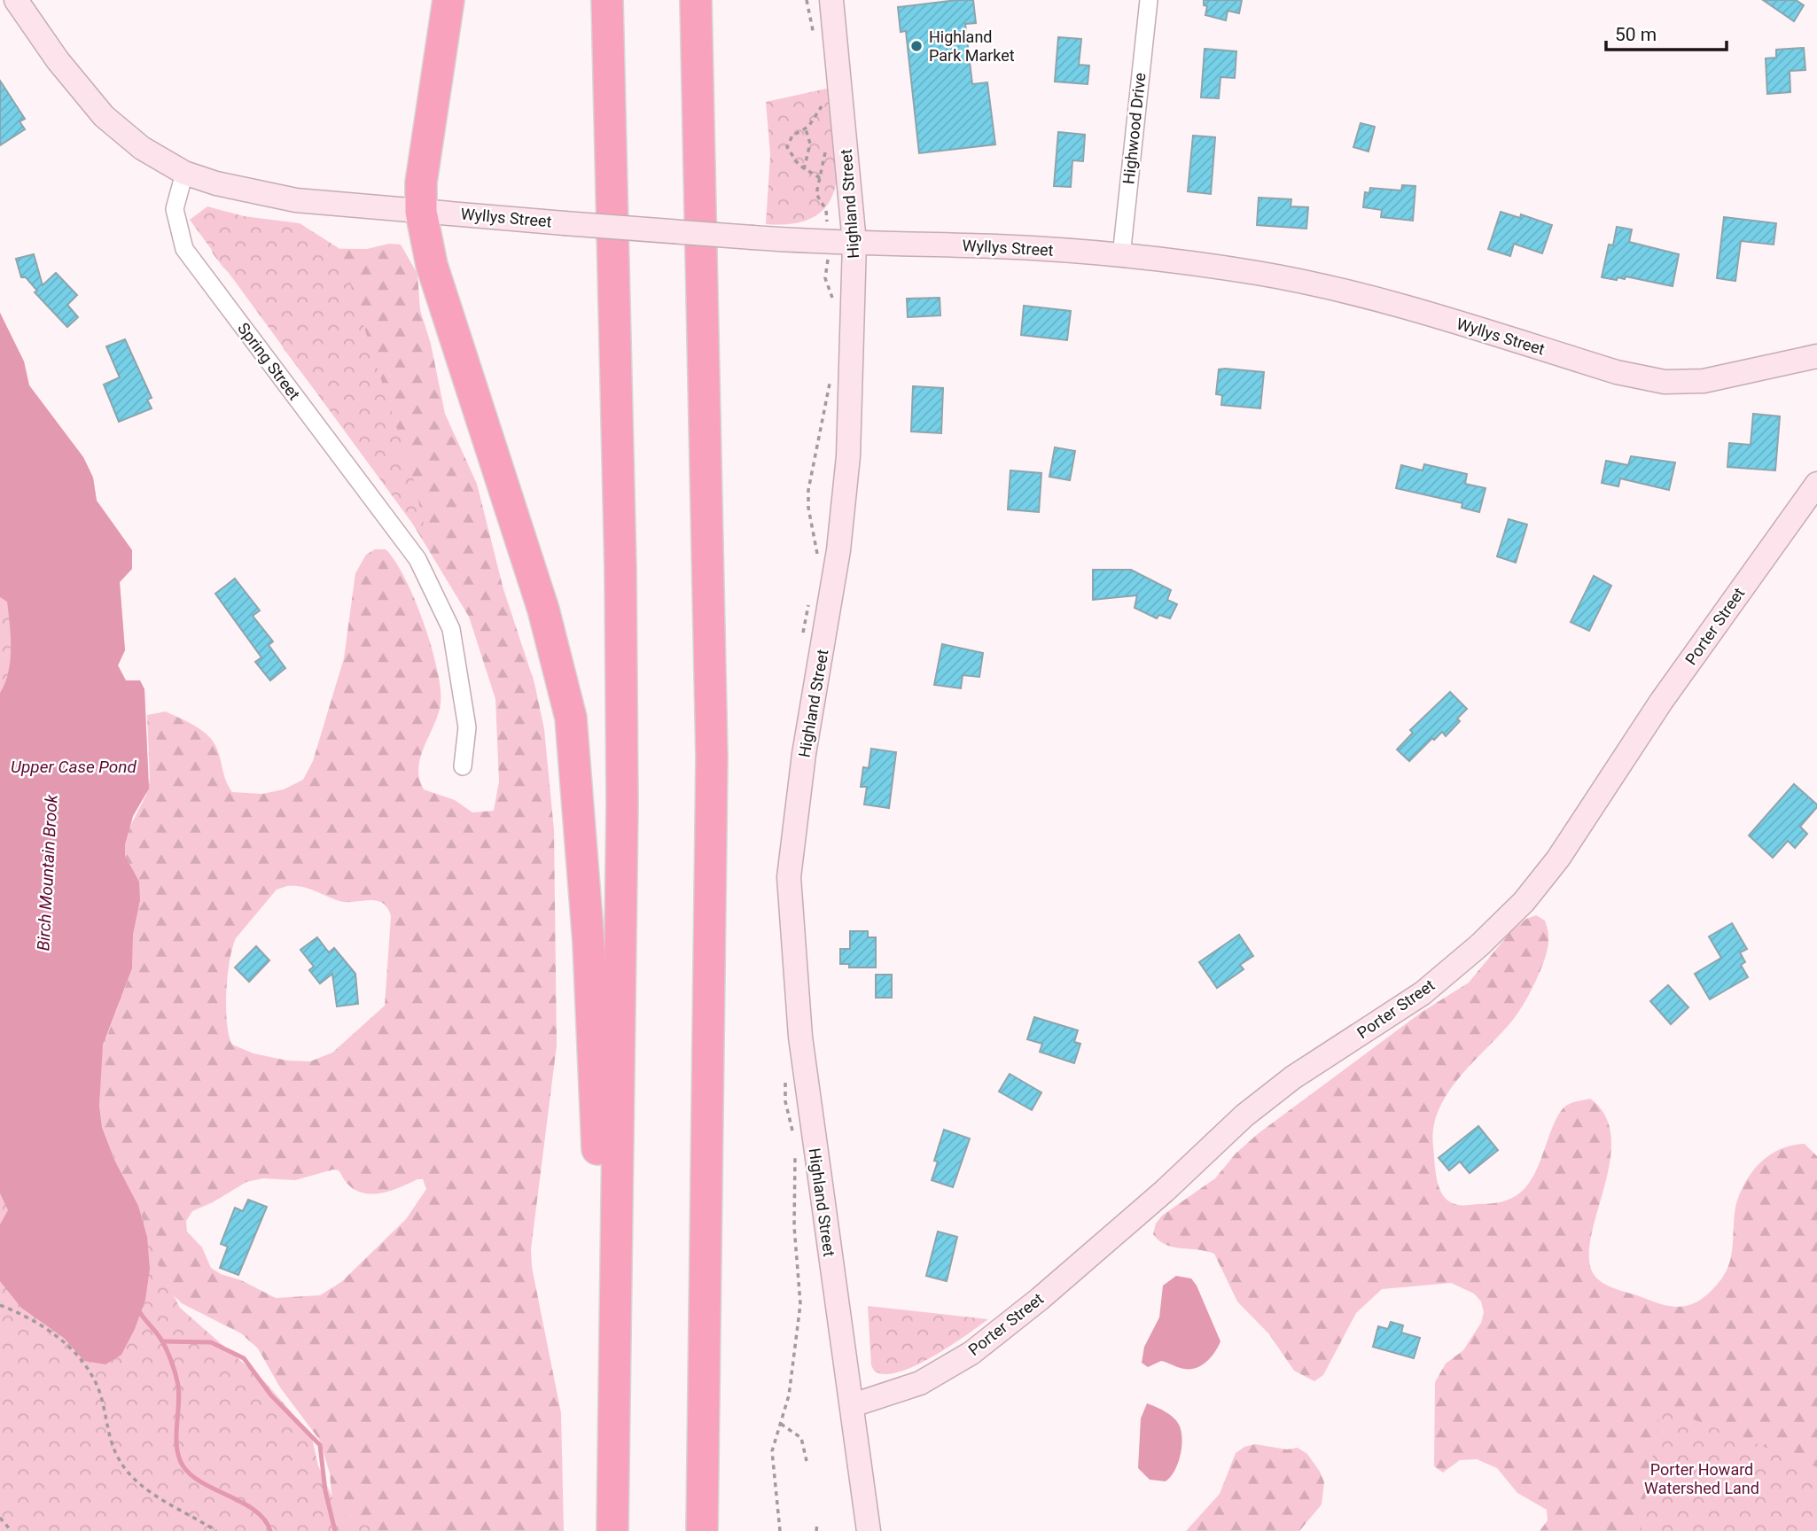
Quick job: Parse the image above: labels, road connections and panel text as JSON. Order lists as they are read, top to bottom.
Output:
{
  "streets": {
    "street": [
      "Highwood Drive",
      "Highland Street",
      "Wyllys Street",
      "Spring Street",
      "Porter Street"
    ]
  },
  "crossings": [
    ["Highwood Drive", "Wyllys Street"],
    ["Highland Street", "Wyllys Street"],
    ["Highland Street", "Porter Street"],
    ["Wyllys Street", "Spring Street"]
  ],
  "water": ["Upper Case Pond", "Birch Mountain Brook"],
  "parks": ["Porter Howard Watershed Land"],
  "places": ["Highland Park Market"],
  "scale_bar": "50 m"
}
